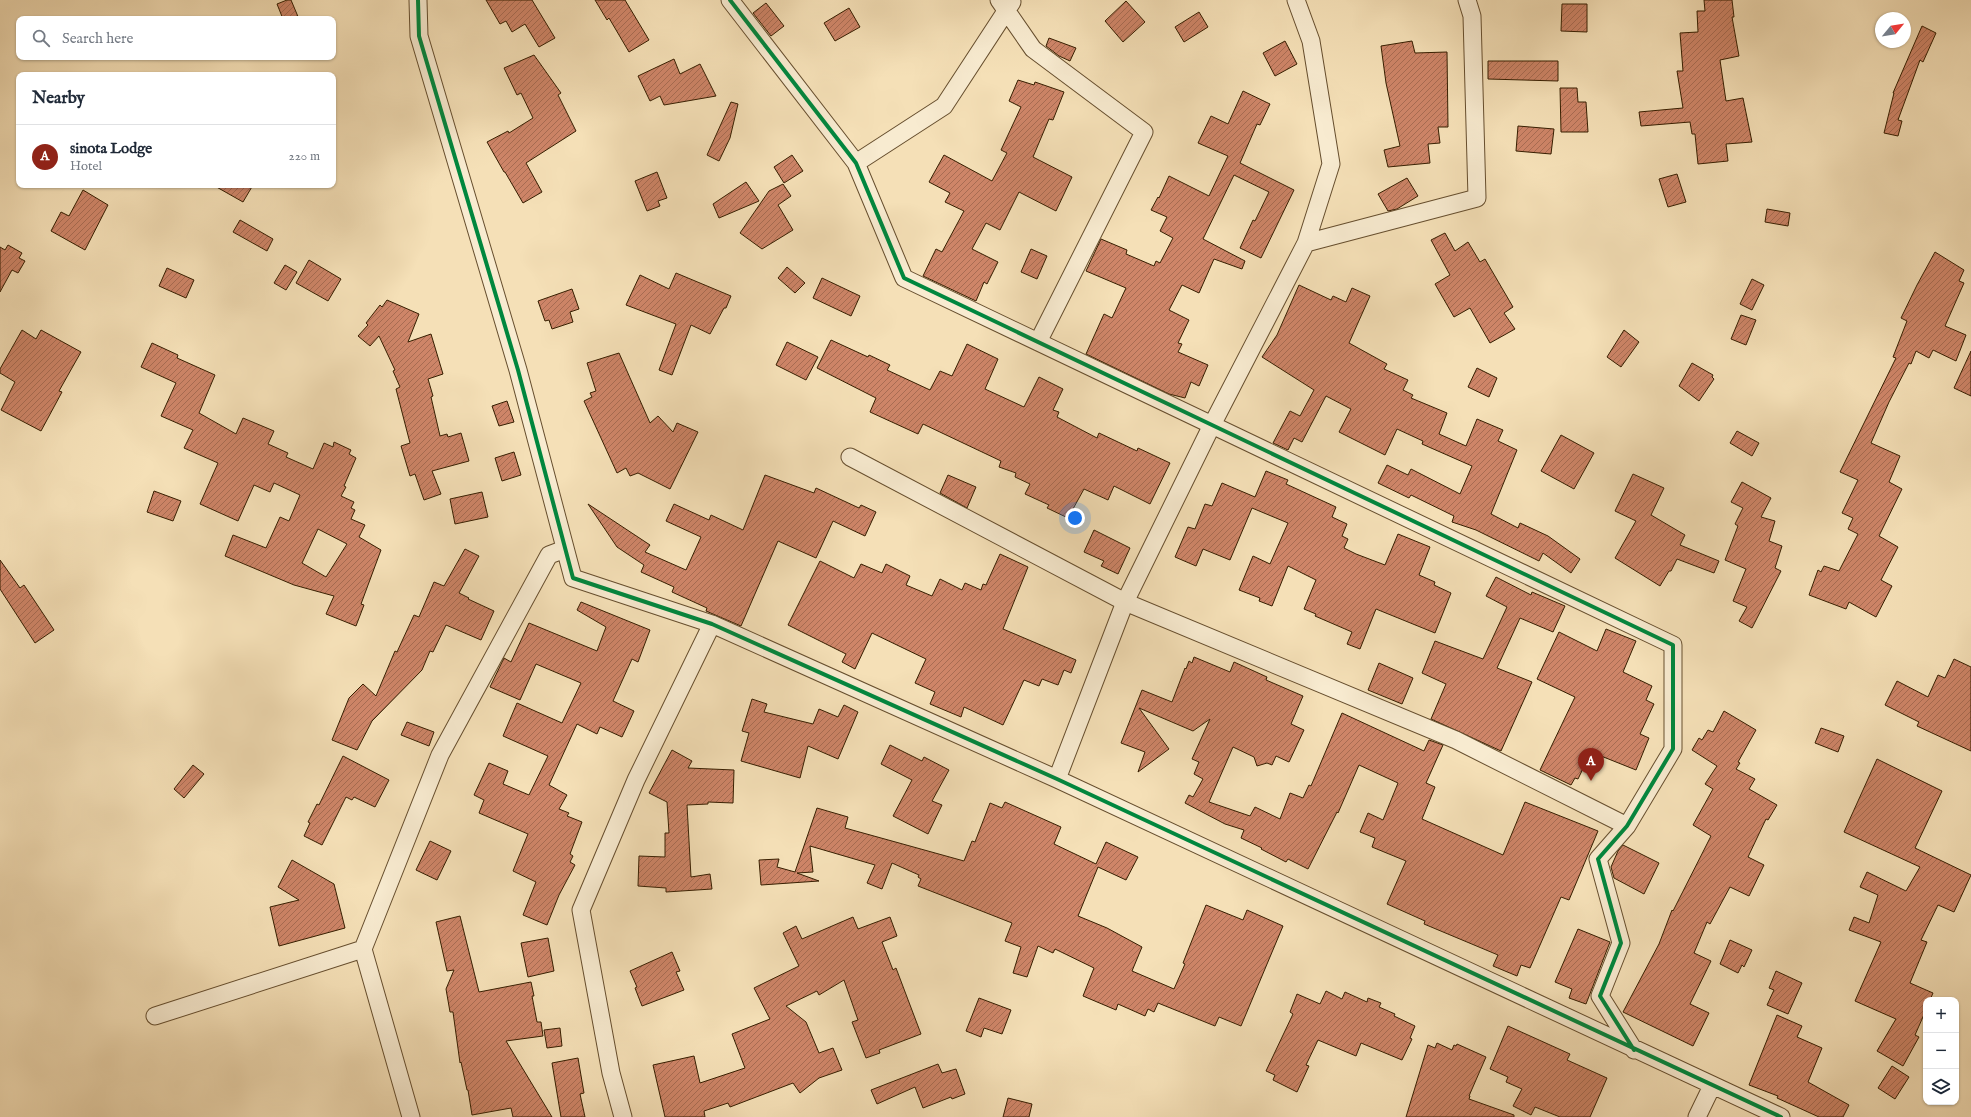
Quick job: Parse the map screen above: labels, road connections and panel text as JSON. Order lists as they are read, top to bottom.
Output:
{
  "north": "top right",
  "page": {
    "search": "Search here",
    "heading": "Nearby",
    "list": [
      {
        "mark": "A",
        "name": "sinota Lodge",
        "note": "Hotel",
        "value": "220 m"
      }
    ],
    "pins": "A",
    "map_buttons": ["+", "−"]
  }
}
